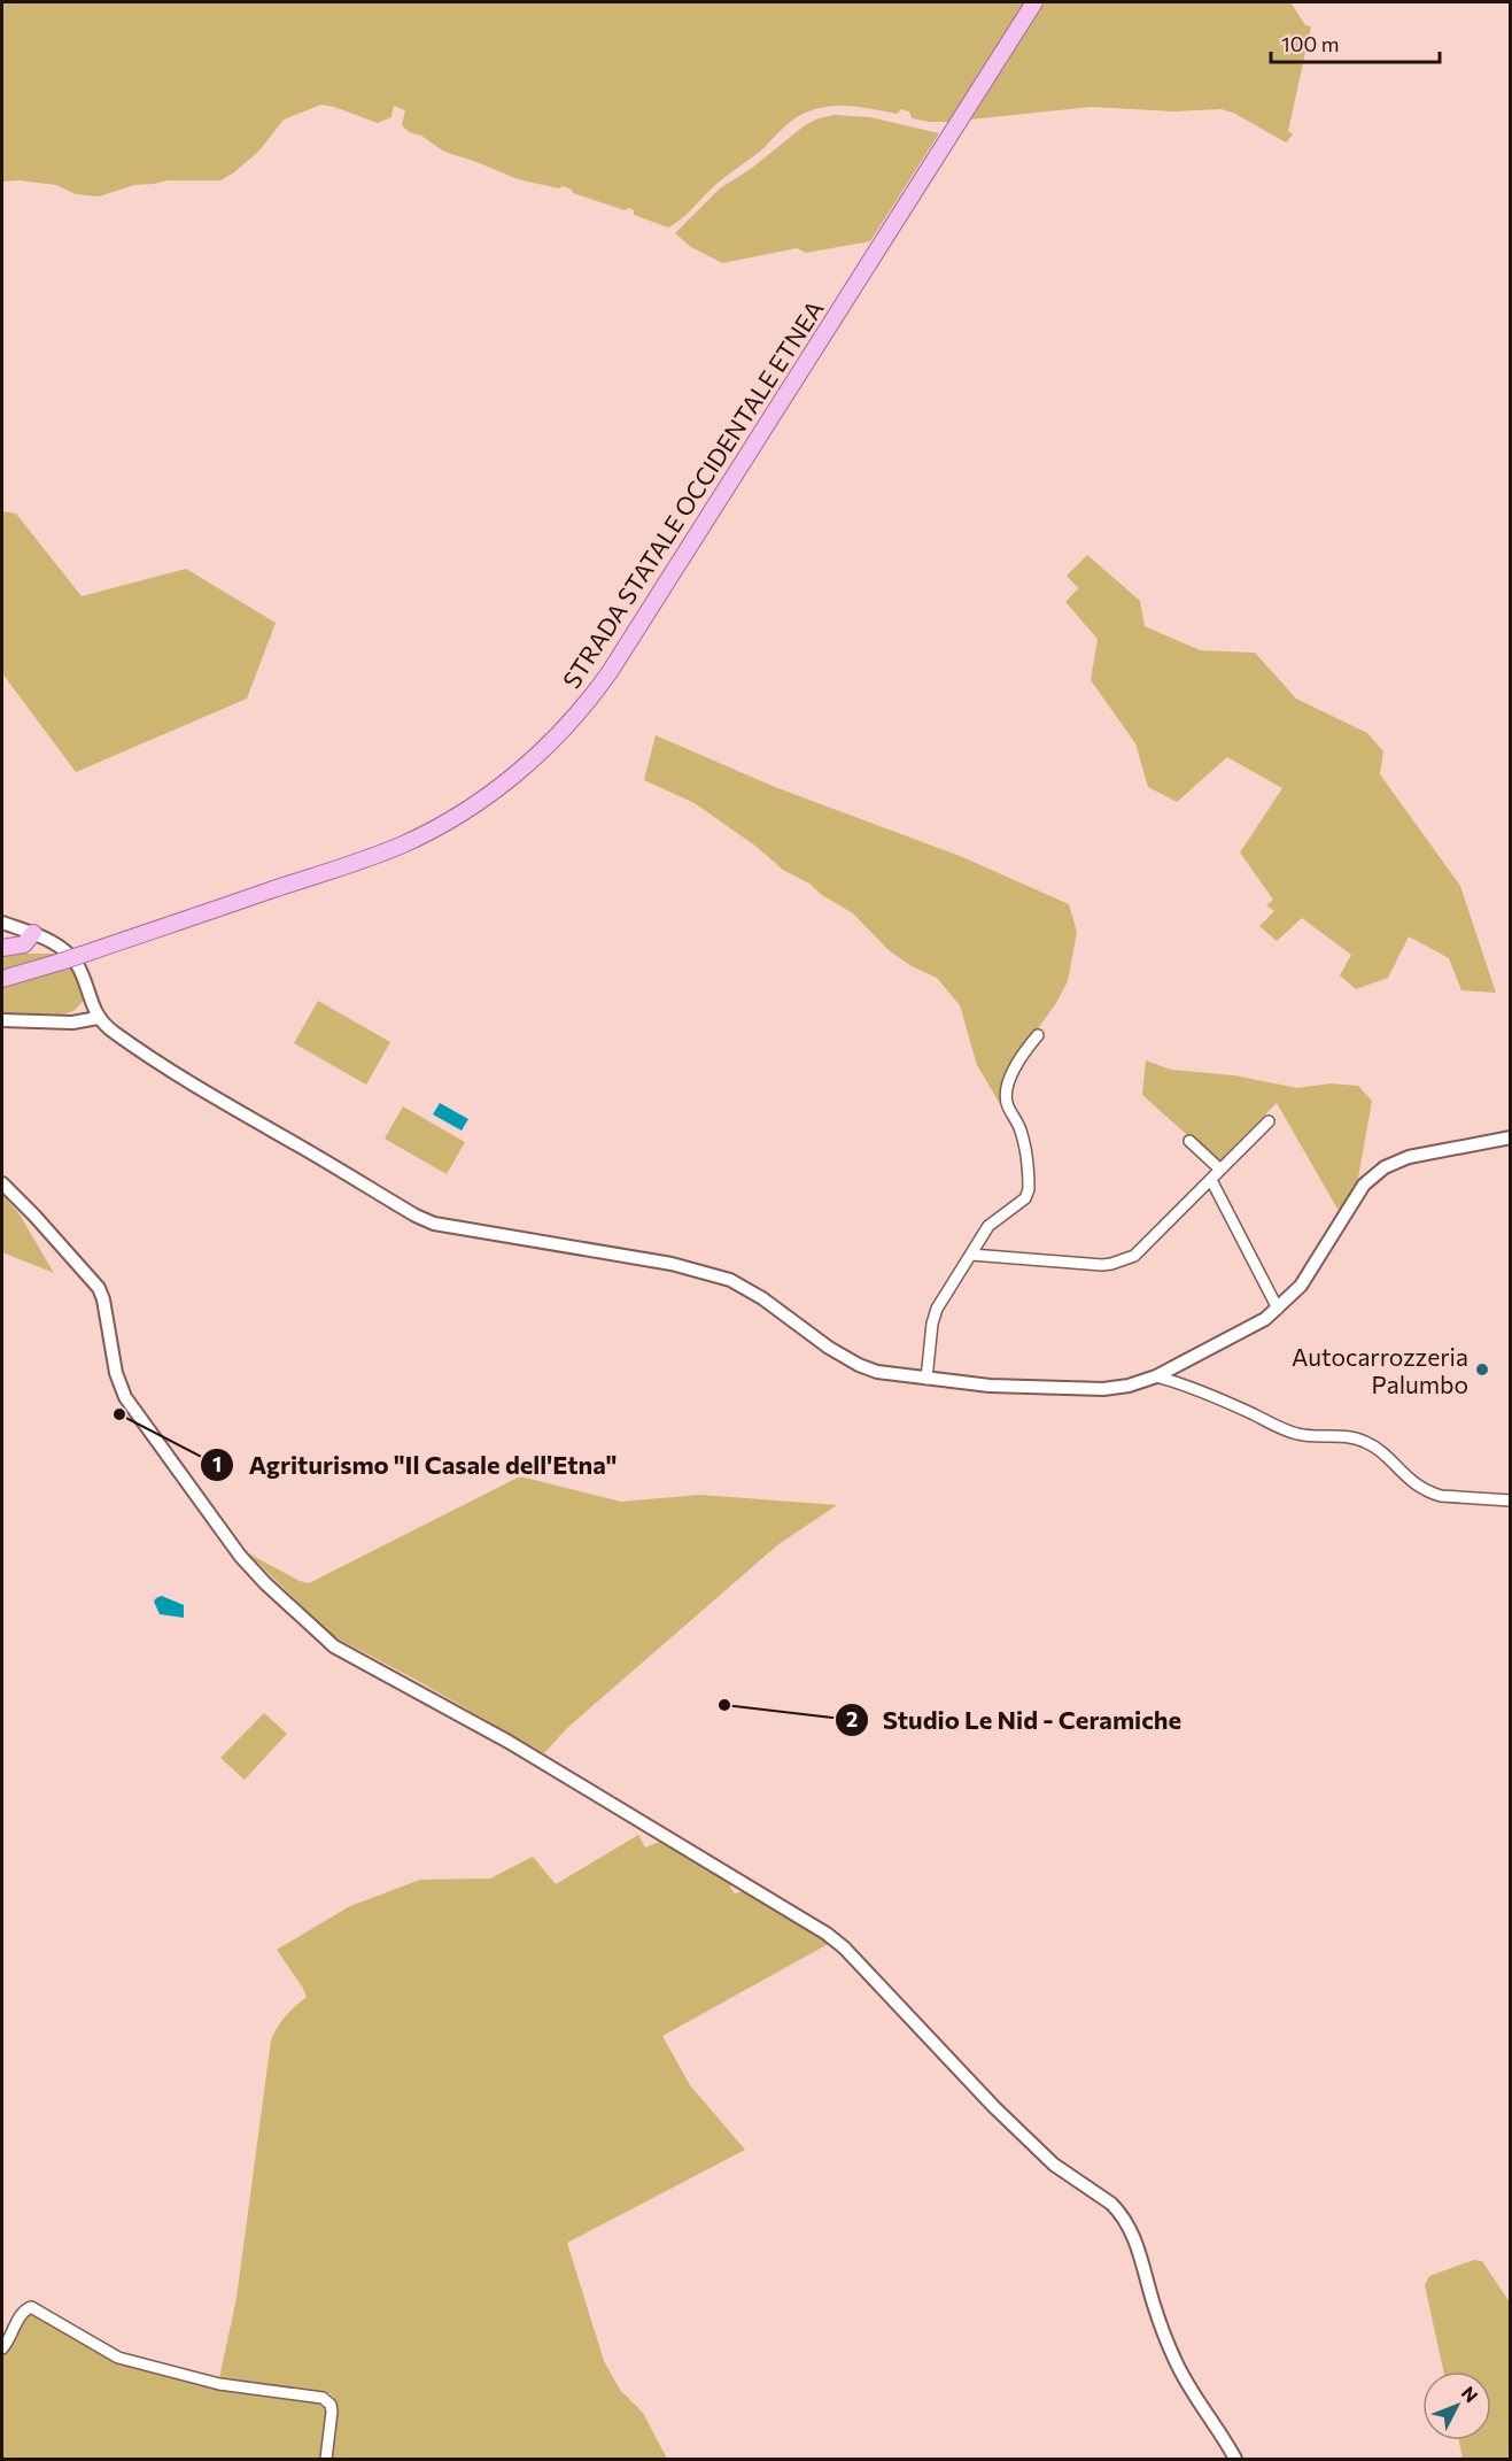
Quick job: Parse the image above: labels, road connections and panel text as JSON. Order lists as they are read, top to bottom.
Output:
{
  "streets": {
    "main road": ["STRADA STATALE OCCIDENTALE ETNEA"]
  },
  "places": ["Autocarrozzeria Palumbo", "Agriturismo \"Il Casale dell'Etna\"", "Studio Le Nid - Ceramiche"],
  "scale_bar": "100 m",
  "north": "top right"
}
